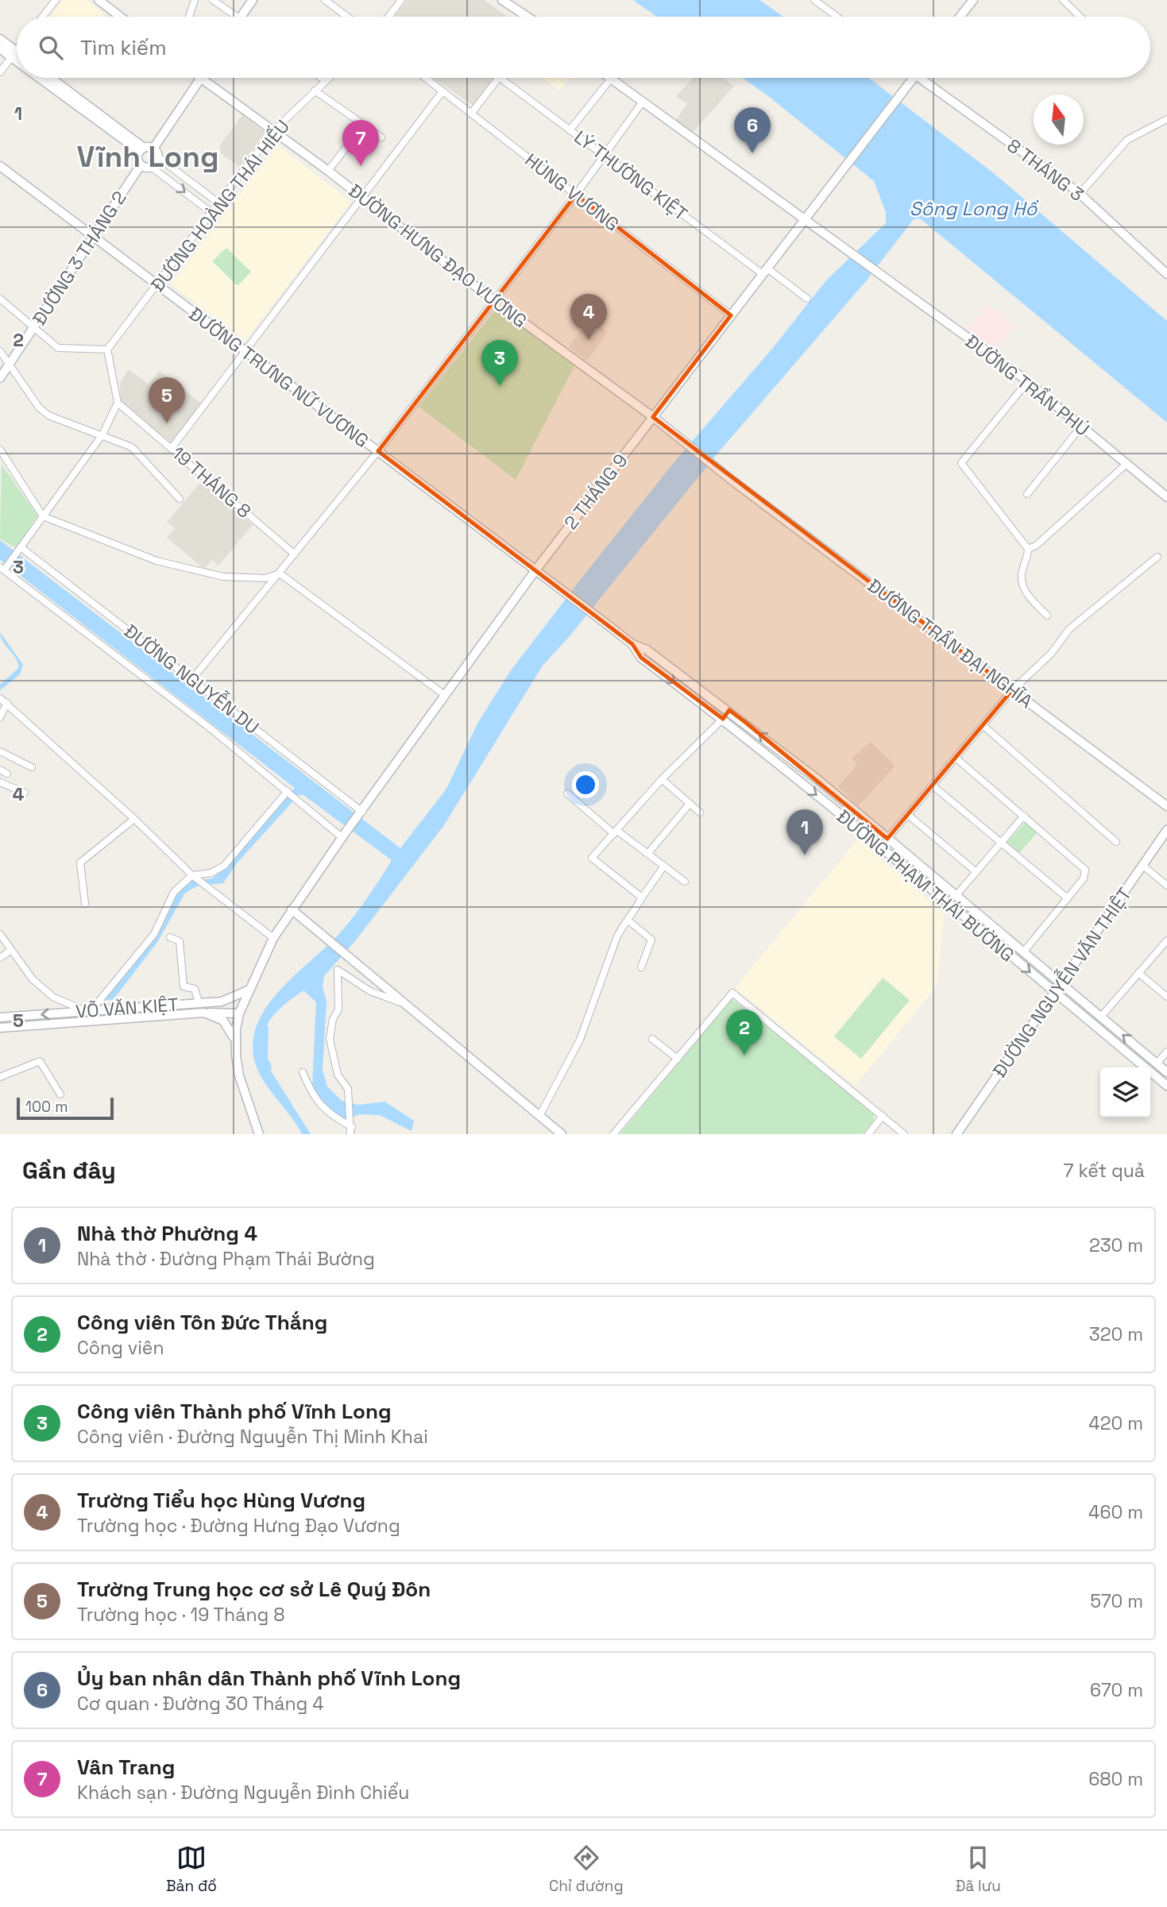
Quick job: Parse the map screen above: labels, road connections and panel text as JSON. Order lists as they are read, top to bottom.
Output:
{
  "streets": {
    "main road": [
      "8 THÁNG 3",
      "ĐƯỜNG HƯNG ĐẠO VƯƠNG",
      "ĐƯỜNG 3 THÁNG 2",
      "ĐƯỜNG TRƯNG NỮ VƯƠNG",
      "ĐƯỜNG TRẦN PHÚ",
      "2 THÁNG 9",
      "ĐƯỜNG TRẦN ĐẠI NGHĨA",
      "ĐƯỜNG PHẠM THÁI BƯỜNG",
      "ĐƯỜNG NGUYỄN VĂN THIỆT",
      "VÕ VĂN KIỆT"
    ],
    "street": [
      "LÝ THƯỜNG KIỆT",
      "HÙNG VƯƠNG",
      "ĐƯỜNG HOÀNG THÁI HIẾU",
      "19 THÁNG 8",
      "ĐƯỜNG NGUYỄN DU"
    ]
  },
  "crossings": [
    ["LÝ THƯỜNG KIỆT", "2 THÁNG 9"],
    ["HÙNG VƯƠNG", "2 THÁNG 9"],
    ["ĐƯỜNG HOÀNG THÁI HIẾU", "ĐƯỜNG HƯNG ĐẠO VƯƠNG"],
    ["ĐƯỜNG HOÀNG THÁI HIẾU", "ĐƯỜNG TRƯNG NỮ VƯƠNG"],
    ["ĐƯỜNG HƯNG ĐẠO VƯƠNG", "2 THÁNG 9"],
    ["ĐƯỜNG HƯNG ĐẠO VƯƠNG", "ĐƯỜNG TRẦN ĐẠI NGHĨA"],
    ["ĐƯỜNG 3 THÁNG 2", "ĐƯỜNG TRƯNG NỮ VƯƠNG"],
    ["ĐƯỜNG TRƯNG NỮ VƯƠNG", "2 THÁNG 9"],
    ["ĐƯỜNG TRƯNG NỮ VƯƠNG", "ĐƯỜNG PHẠM THÁI BƯỜNG"],
    ["ĐƯỜNG TRẦN PHÚ", "2 THÁNG 9"],
    ["2 THÁNG 9", "ĐƯỜNG NGUYỄN DU"],
    ["2 THÁNG 9", "VÕ VĂN KIỆT"],
    ["ĐƯỜNG PHẠM THÁI BƯỜNG", "ĐƯỜNG NGUYỄN VĂN THIỆT"]
  ],
  "districts": ["Vĩnh Long"],
  "water": ["Sông Long Hồ"],
  "scale_bar": "100 m",
  "north": "top",
  "page": {
    "search": "Tìm kiếm",
    "pins": [
      "6",
      "7",
      "4",
      "3",
      "5",
      "1",
      "2"
    ],
    "scale": "100 m",
    "heading": ["Gần đây", "7 kết quả"],
    "list": [
      {
        "mark": "1",
        "name": "Nhà thờ Phường 4",
        "note": "Nhà thờ · Đường Phạm Thái Bường",
        "value": "230 m"
      },
      {
        "mark": "2",
        "name": "Công viên Tôn Đức Thắng",
        "note": "Công viên",
        "value": "320 m"
      },
      {
        "mark": "3",
        "name": "Công viên Thành phố Vĩnh Long",
        "note": "Công viên · Đường Nguyễn Thị Minh Khai",
        "value": "420 m"
      },
      {
        "mark": "4",
        "name": "Trường Tiểu học Hùng Vương",
        "note": "Trường học · Đường Hưng Đạo Vương",
        "value": "460 m"
      },
      {
        "mark": "5",
        "name": "Trường Trung học cơ sở Lê Quý Đôn",
        "note": "Trường học · 19 Tháng 8",
        "value": "570 m"
      },
      {
        "mark": "6",
        "name": "Ủy ban nhân dân Thành phố Vĩnh Long",
        "note": "Cơ quan · Đường 30 Tháng 4",
        "value": "670 m"
      },
      {
        "mark": "7",
        "name": "Vân Trang",
        "note": "Khách sạn · Đường Nguyễn Đình Chiểu",
        "value": "680 m"
      }
    ],
    "nav": ["Bản đồ", "Chỉ đường", "Đã lưu"]
  },
  "grid": {
    "rows": [
      "1",
      "2",
      "3",
      "4",
      "5"
    ]
  }
}
